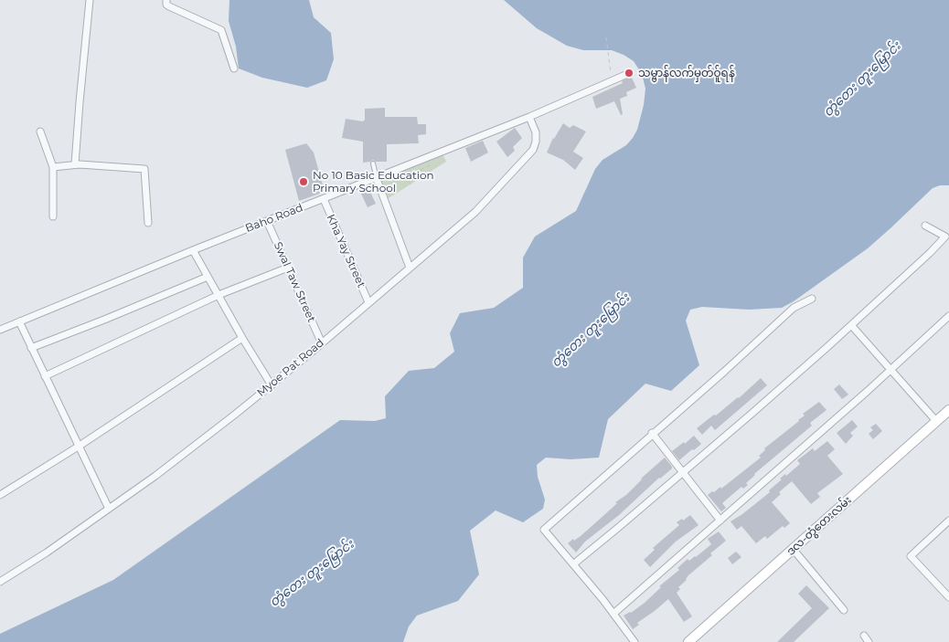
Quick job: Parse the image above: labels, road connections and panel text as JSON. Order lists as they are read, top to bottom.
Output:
{
  "streets": {
    "main road": ["ဒလ-တွံတေးလမ်း"],
    "street": [
      "Baho Road",
      "Kha Yay Street",
      "Swal Taw Street",
      "Myoe Pat Road"
    ]
  },
  "crossings": [
    ["Baho Road", "Kha Yay Street"],
    ["Baho Road", "Swal Taw Street"],
    ["Baho Road", "Myoe Pat Road"],
    ["Kha Yay Street", "Myoe Pat Road"],
    ["Swal Taw Street", "Myoe Pat Road"]
  ],
  "water": ["တွံတေး တူးမြောင်း"],
  "places": ["သမ္ဗာန်လက်မှတ်ဝ်ူရန်", "No 10 Basic Education Primary School"]
}
